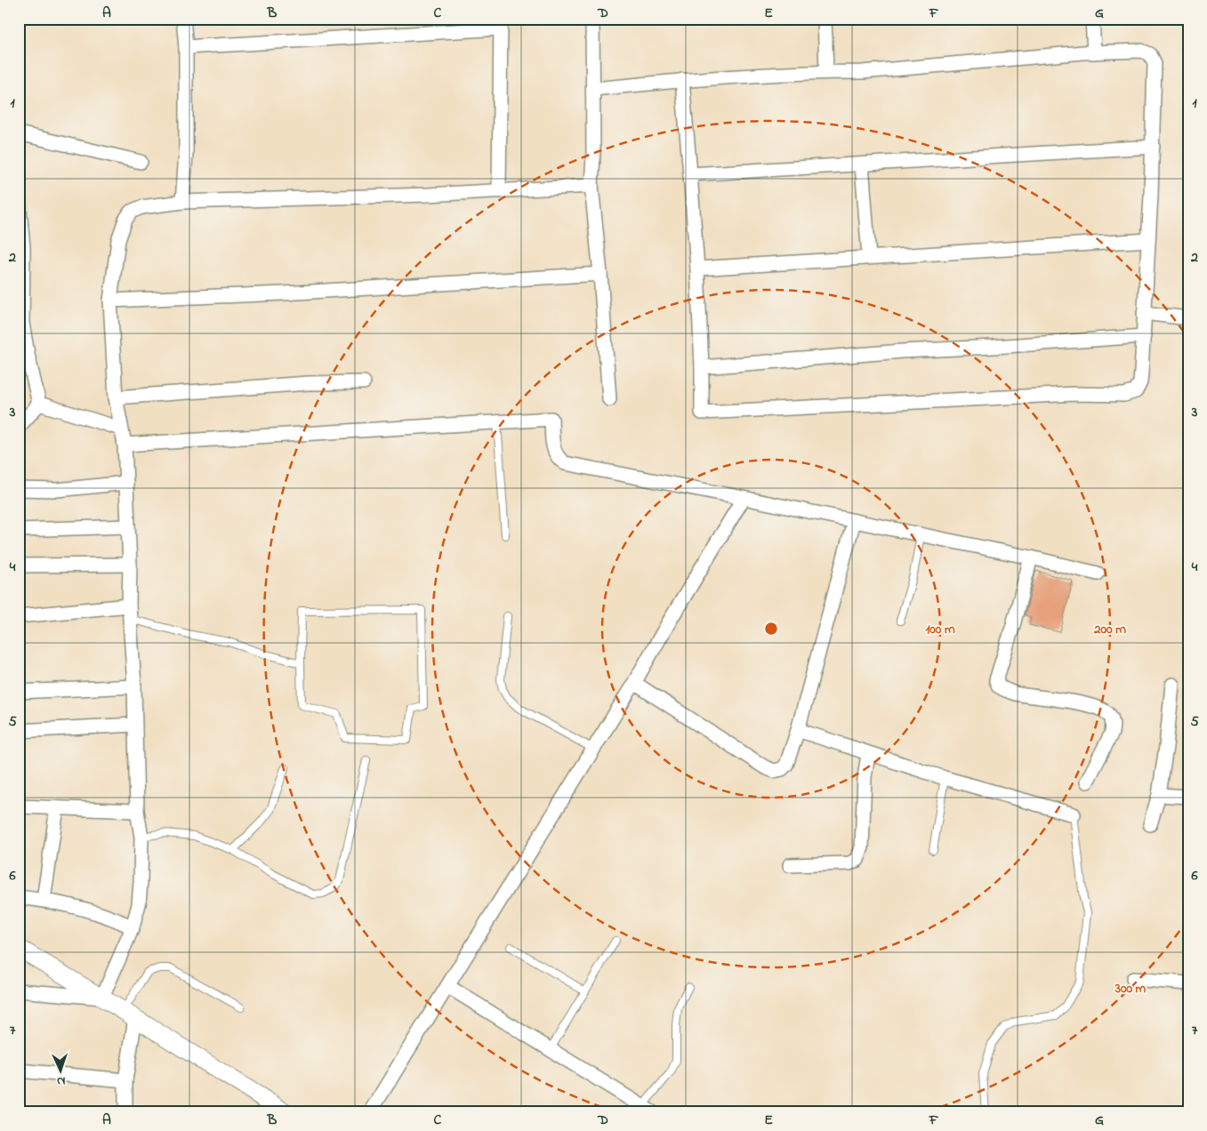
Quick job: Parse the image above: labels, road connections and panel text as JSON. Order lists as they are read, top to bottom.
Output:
{
  "north": "bottom",
  "grid": {
    "columns": [
      "A",
      "B",
      "C",
      "D",
      "E",
      "F",
      "G"
    ],
    "rows": [
      "1",
      "2",
      "3",
      "4",
      "5",
      "6",
      "7"
    ]
  },
  "rings": ["100 m", "200 m", "300 m"]
}
